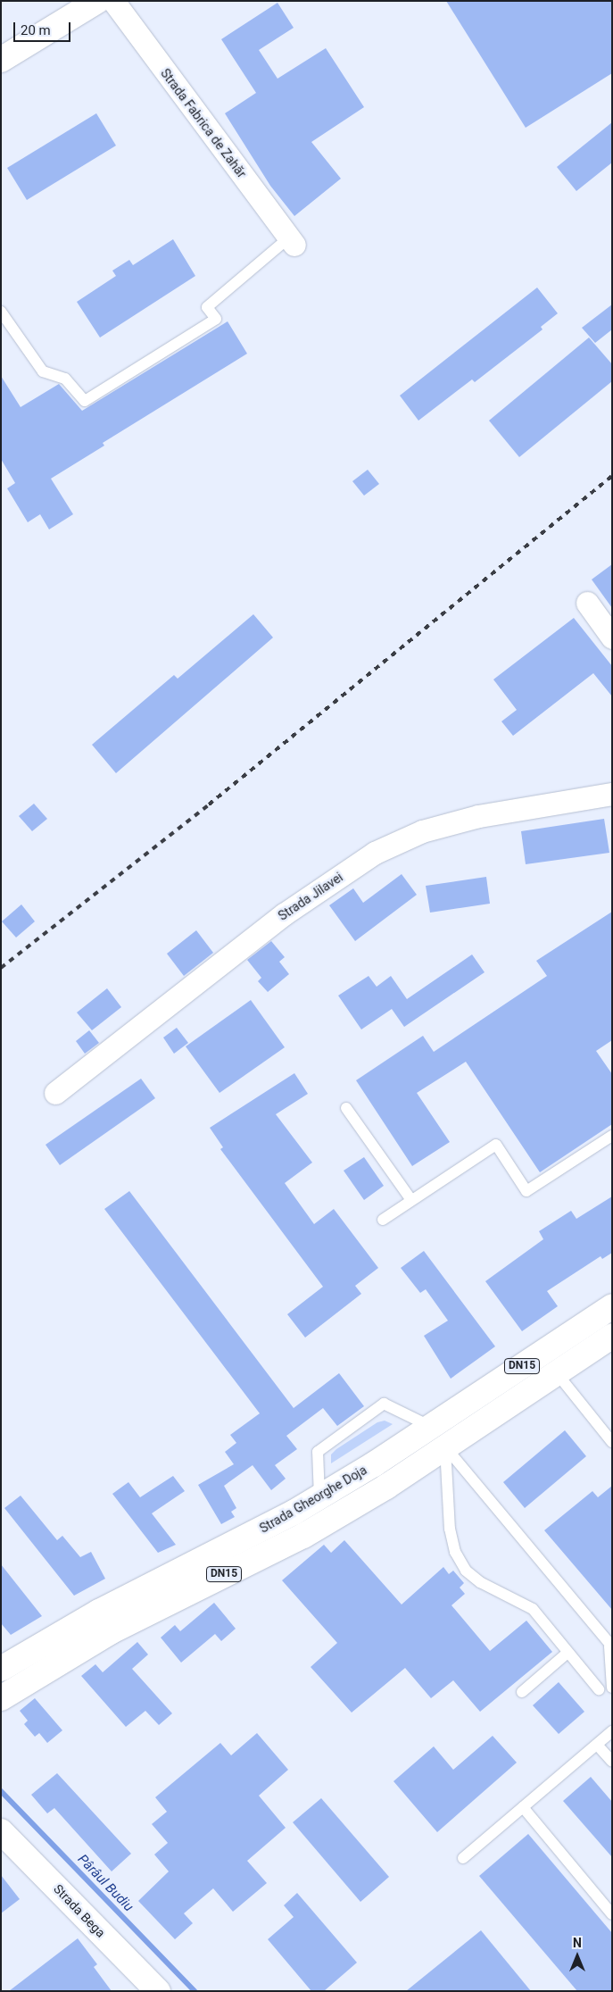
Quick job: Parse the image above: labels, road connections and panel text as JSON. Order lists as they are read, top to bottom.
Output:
{
  "streets": {
    "main road": ["DN15", "Strada Gheorghe Doja", "Strada Bega"],
    "street": ["Strada Fabrica de Zahăr", "Strada Jilavei"]
  },
  "water": ["Pârâul Budiu"],
  "scale_bar": "20 m",
  "north": "top"
}
